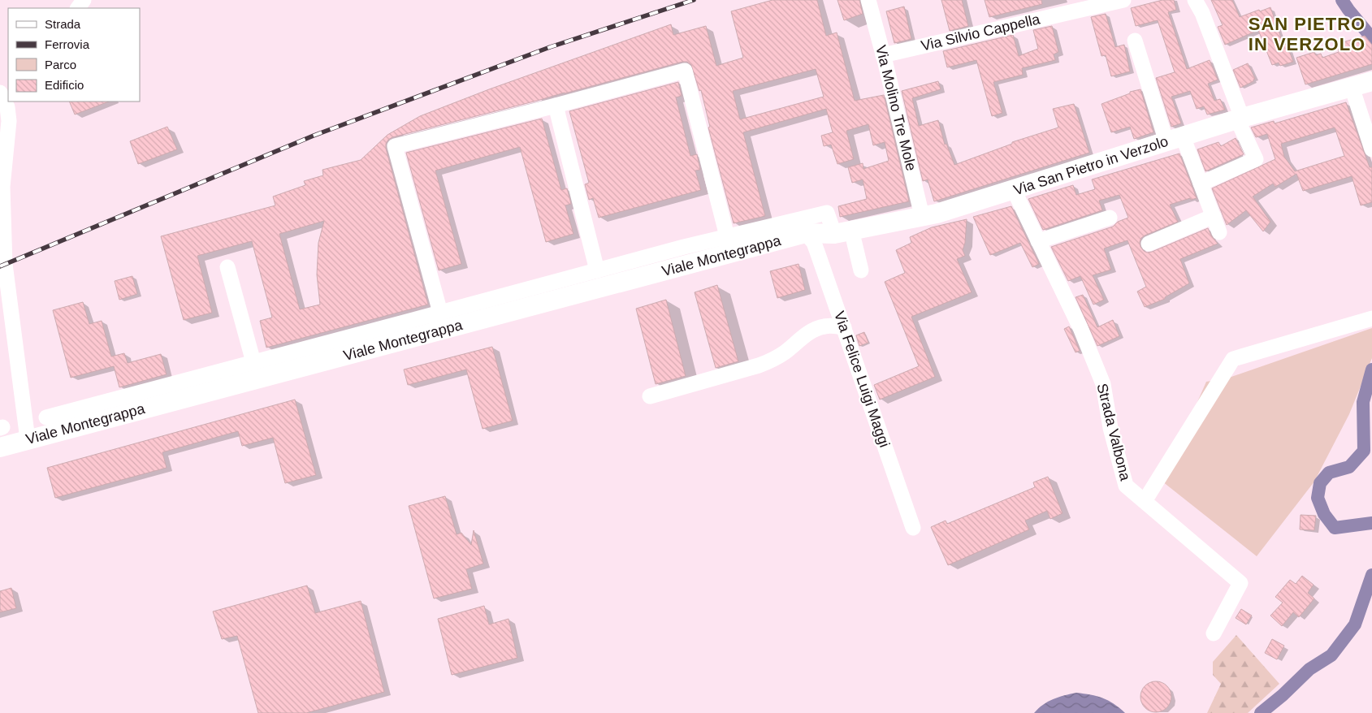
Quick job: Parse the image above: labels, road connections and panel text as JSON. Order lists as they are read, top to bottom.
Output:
{
  "streets": {
    "main road": ["Via San Pietro in Verzolo", "Viale Montegrappa"],
    "street": [
      "Via Silvio Cappella",
      "Via Molino Tre Mole",
      "Via Felice Luigi Maggi",
      "Strada Valbona"
    ]
  },
  "crossings": [
    ["Via Silvio Cappella", "Via Molino Tre Mole"],
    ["Via Molino Tre Mole", "Via San Pietro in Verzolo"],
    ["Via San Pietro in Verzolo", "Viale Montegrappa"],
    ["Via San Pietro in Verzolo", "Via Felice Luigi Maggi"],
    ["Via San Pietro in Verzolo", "Strada Valbona"],
    ["Viale Montegrappa", "Via Felice Luigi Maggi"]
  ],
  "districts": ["SAN PIETRO IN VERZOLO"],
  "legend": [
    "Strada",
    "Ferrovia",
    "Parco",
    "Edificio"
  ]
}
